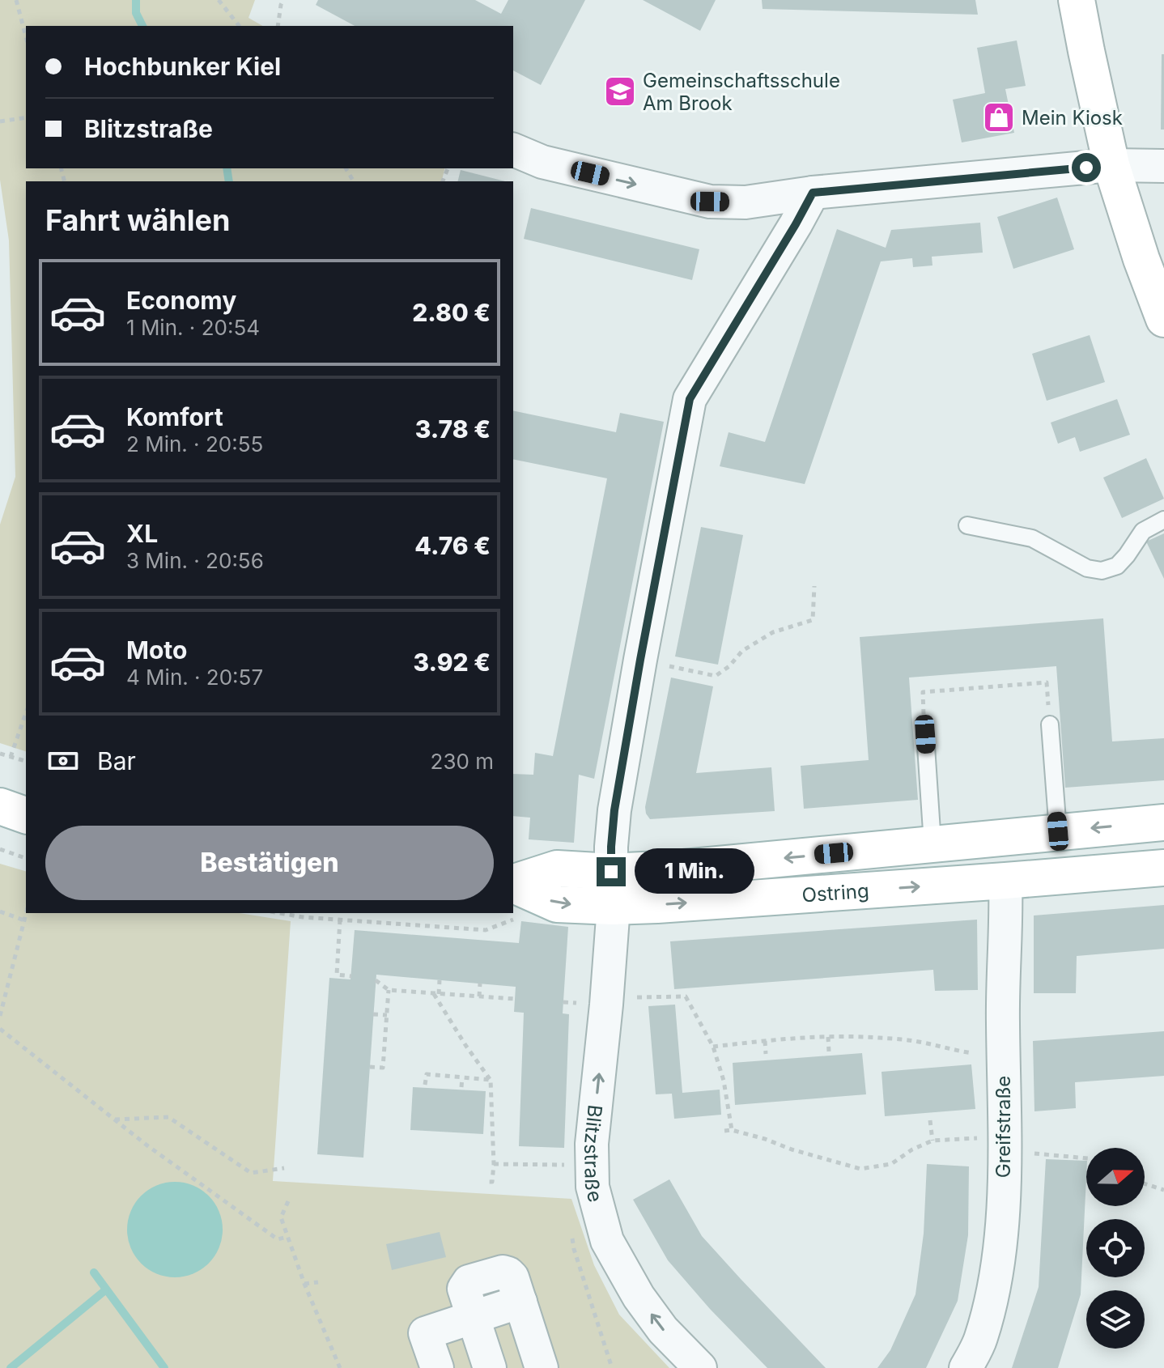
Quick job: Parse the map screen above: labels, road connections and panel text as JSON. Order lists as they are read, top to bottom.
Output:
{
  "streets": {
    "main road": ["Ostring"],
    "street": ["Greifstraße", "Blitzstraße"]
  },
  "crossings": [
    ["Ostring", "Greifstraße"],
    ["Ostring", "Blitzstraße"]
  ],
  "one_way": ["Blitzstraße"],
  "places": {
    "school or university": ["Gemeinschaftsschule Am Brook"],
    "shop": ["Mein Kiosk"]
  },
  "north": "right",
  "page": {
    "banner": ["Hochbunker Kiel", "Blitzstraße"],
    "heading": "Fahrt wählen",
    "list": [
      {
        "name": "Economy",
        "note": "1 Min. · 20:54",
        "value": "2.80 €"
      },
      {
        "name": "Komfort",
        "note": "2 Min. · 20:55",
        "value": "3.78 €"
      },
      {
        "name": "XL",
        "note": "3 Min. · 20:56",
        "value": "4.76 €"
      },
      {
        "name": "Moto",
        "note": "4 Min. · 20:57",
        "value": "3.92 €"
      }
    ],
    "pay": ["Bar", "230 m"],
    "buttons": "Bestätigen",
    "bubble": "1 Min."
  }
}
